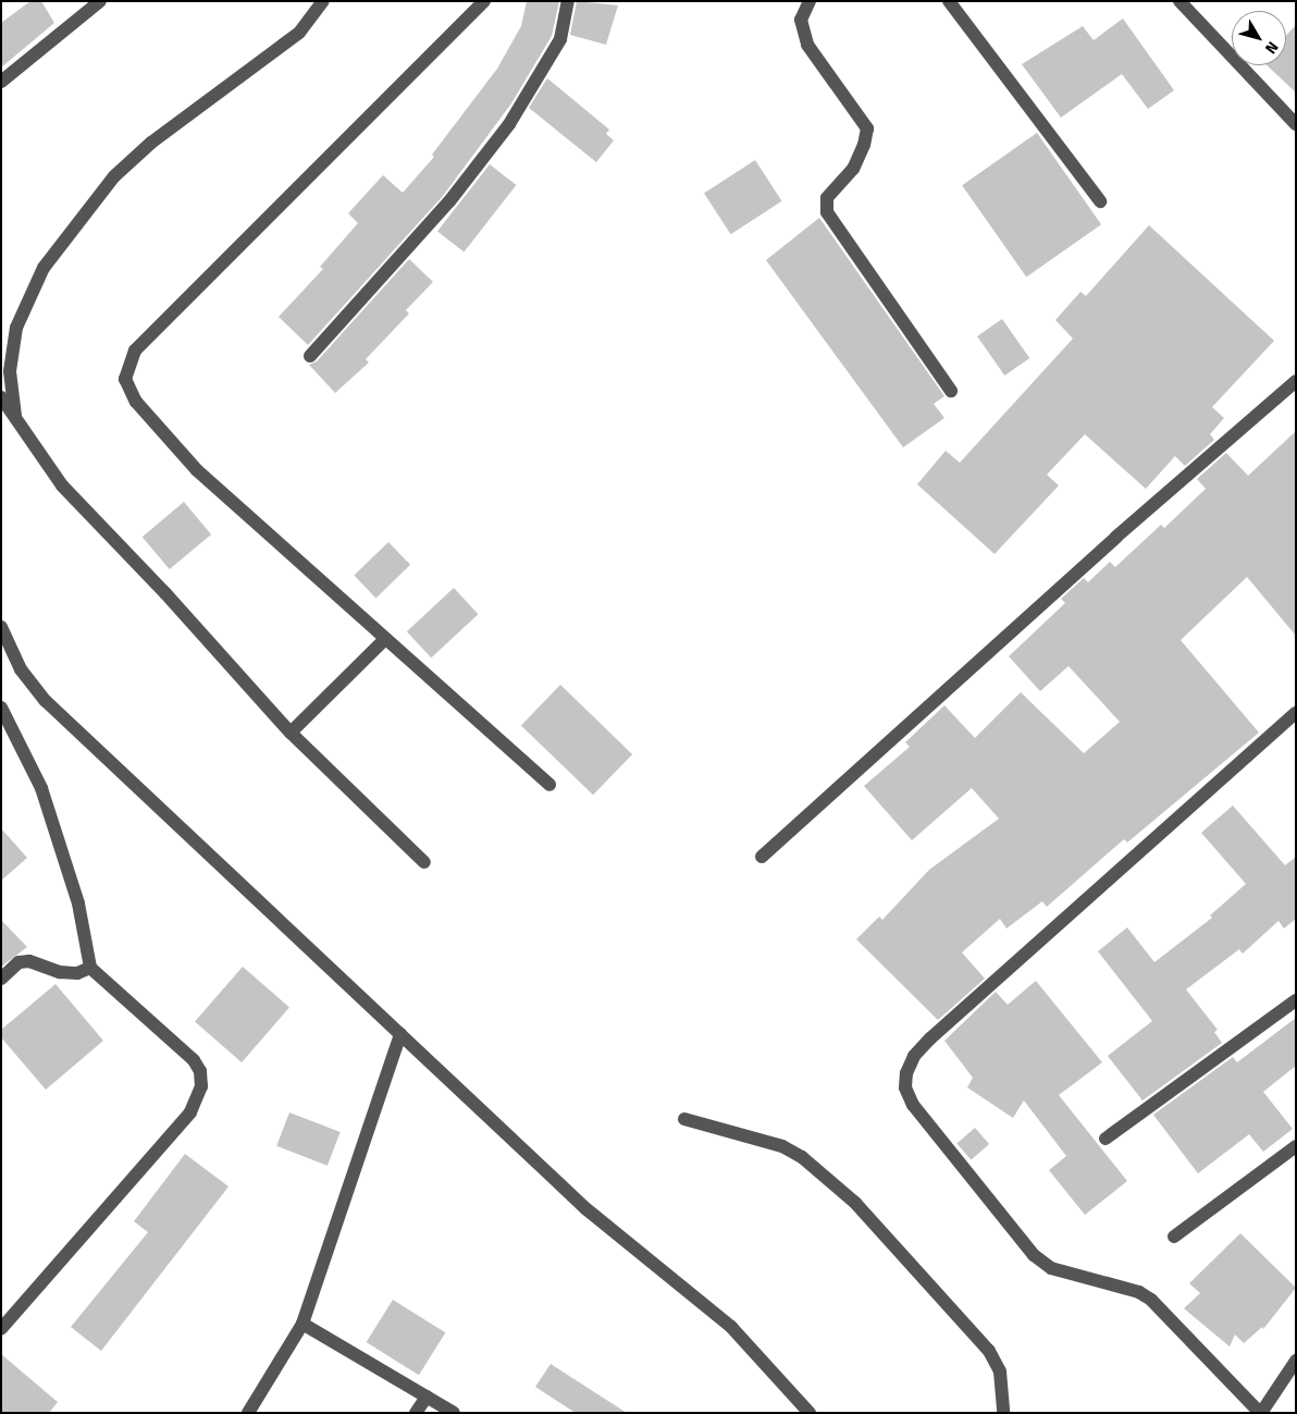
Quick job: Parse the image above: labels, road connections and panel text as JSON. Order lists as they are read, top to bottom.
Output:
{
  "north": "bottom right"
}
